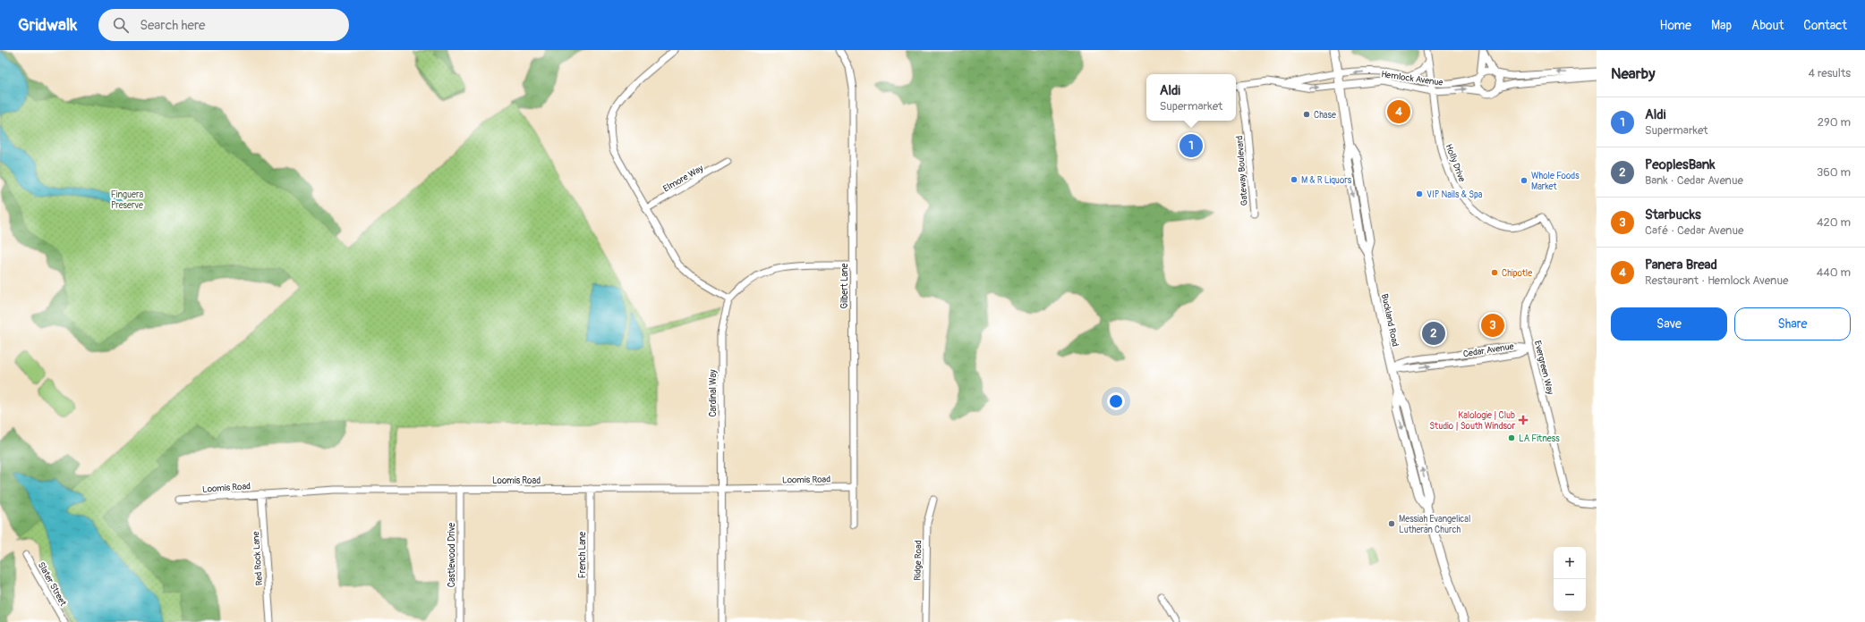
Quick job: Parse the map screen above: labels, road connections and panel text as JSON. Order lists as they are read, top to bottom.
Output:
{
  "streets": {
    "main road": ["Buckland Road"],
    "street": [
      "Hemlock Avenue",
      "Holly Drive",
      "Gateway Boulevard",
      "Elmore Way",
      "Gilbert Lane",
      "Cedar Avenue",
      "Evergreen Way",
      "Cardinal Way",
      "Loomis Road",
      "Castlewood Drive",
      "French Lane",
      "Red Rock Lane",
      "Ridge Road",
      "Slater Street"
    ]
  },
  "crossings": [
    ["Hemlock Avenue", "Holly Drive"],
    ["Hemlock Avenue", "Gateway Boulevard"],
    ["Hemlock Avenue", "Buckland Road"],
    ["Holly Drive", "Evergreen Way"],
    ["Gilbert Lane", "Cardinal Way"],
    ["Gilbert Lane", "Loomis Road"],
    ["Buckland Road", "Cedar Avenue"],
    ["Cedar Avenue", "Evergreen Way"],
    ["Cardinal Way", "Loomis Road"],
    ["Loomis Road", "Castlewood Drive"],
    ["Loomis Road", "French Lane"],
    ["Loomis Road", "Red Rock Lane"]
  ],
  "parks": ["Finguera Preserve"],
  "places": {
    "other": [
      "Chase",
      "M & R Liquors",
      "Whole Foods Market",
      "VIP Nails & Spa",
      "Chipotle",
      "LA Fitness",
      "Messiah Evangelical Lutheran Church"
    ],
    "health": ["Kalologie | Club Studio | South Windsor"]
  },
  "page": {
    "header": "Gridwalk",
    "search": "Search here",
    "nav": [
      "Home",
      "Map",
      "About",
      "Contact"
    ],
    "heading": ["Nearby", "4 results"],
    "popup": ["Aldi", "Supermarket"],
    "list": [
      {
        "mark": "1",
        "name": "Aldi",
        "note": "Supermarket",
        "value": "290 m"
      },
      {
        "mark": "2",
        "name": "PeoplesBank",
        "note": "Bank · Cedar Avenue",
        "value": "360 m"
      },
      {
        "mark": "3",
        "name": "Starbucks",
        "note": "Café · Cedar Avenue",
        "value": "420 m"
      },
      {
        "mark": "4",
        "name": "Panera Bread",
        "note": "Restaurant · Hemlock Avenue",
        "value": "440 m"
      }
    ],
    "pins": [
      "4",
      "1",
      "3",
      "2"
    ],
    "buttons": ["Save", "Share"],
    "map_buttons": ["+", "−"]
  }
}
